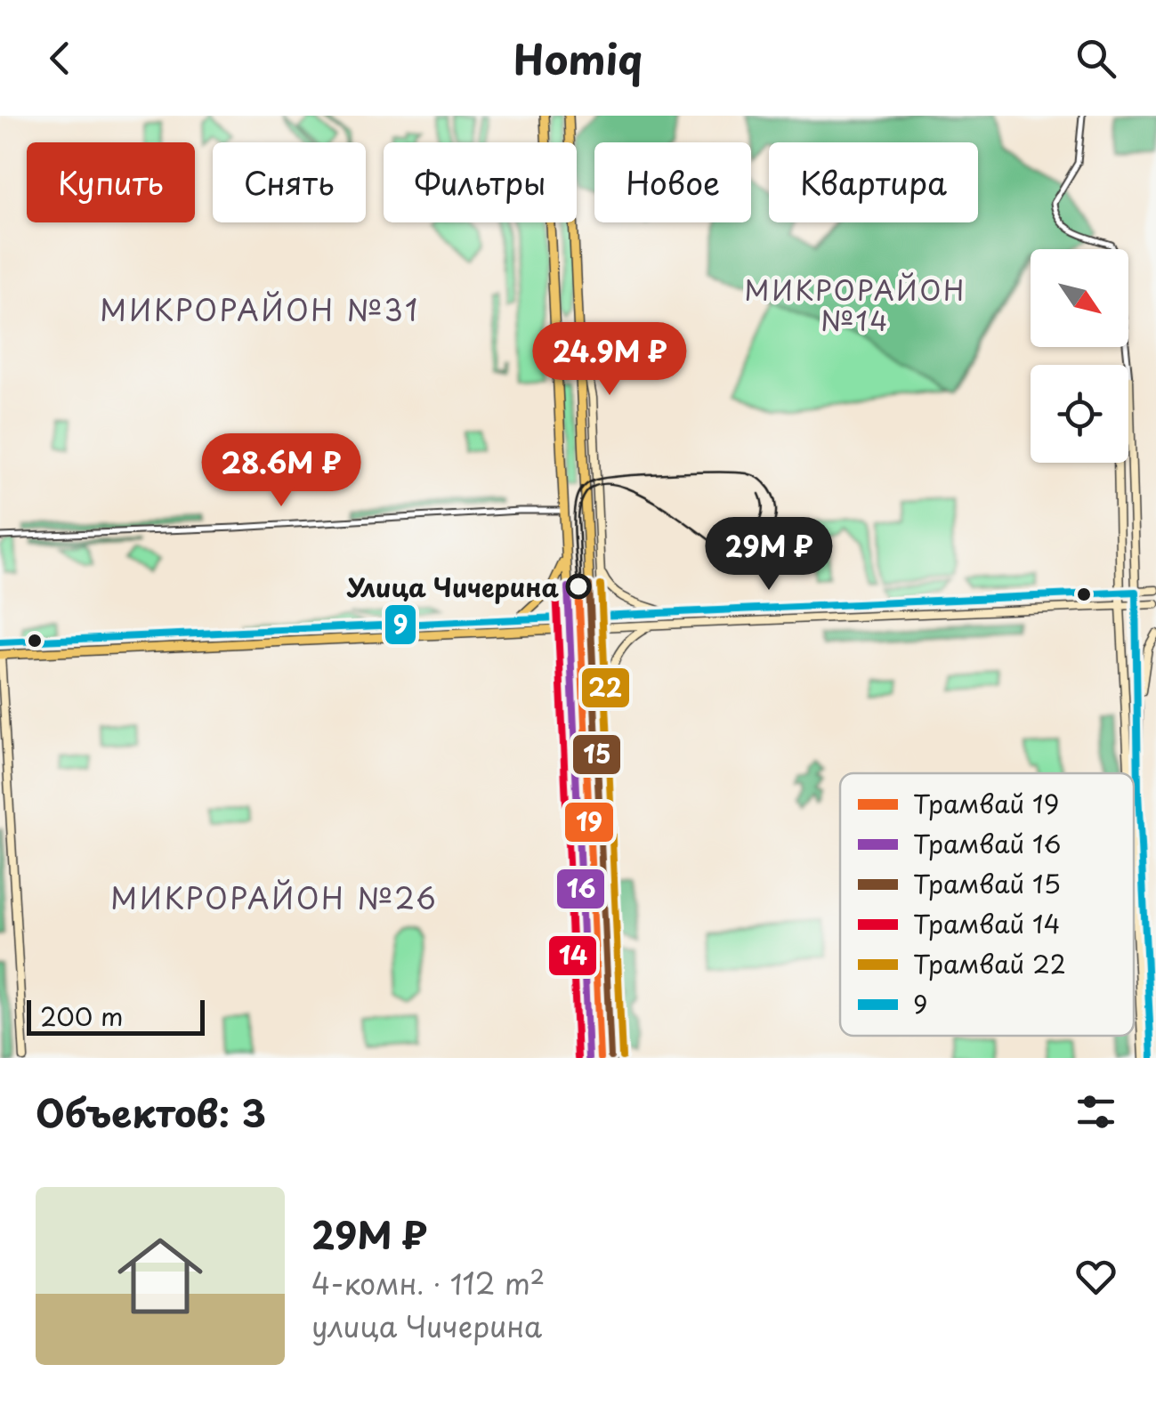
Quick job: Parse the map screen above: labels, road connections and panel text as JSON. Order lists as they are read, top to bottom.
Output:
{
  "districts": ["МИКРОРАЙОН №14", "МИКРОРАЙОН №31", "МИКРОРАЙОН №26"],
  "places": ["Улица Чичерина"],
  "lines": [
    "tram line 15",
    "tram line 22",
    "tram line 19",
    "tram line 16",
    "tram line 14",
    "transit line 9"
  ],
  "legend": [
    "Трамвай 19",
    "Трамвай 16",
    "Трамвай 15",
    "Трамвай 14",
    "Трамвай 22",
    "9"
  ],
  "scale_bar": "200 m",
  "north": "bottom right",
  "page": {
    "header": "Homiq",
    "chip": [
      "Купить",
      "Снять",
      "Фильтры",
      "Новое",
      "Квартира"
    ],
    "price": ["24.9M ₽", "28.6M ₽", "29M ₽"],
    "scale": "200 m",
    "heading": "Объектов: 3",
    "list": [
      {
        "name": "29M ₽",
        "note": "4-комн. · 112 m² · улица Чичерина"
      }
    ]
  }
}
